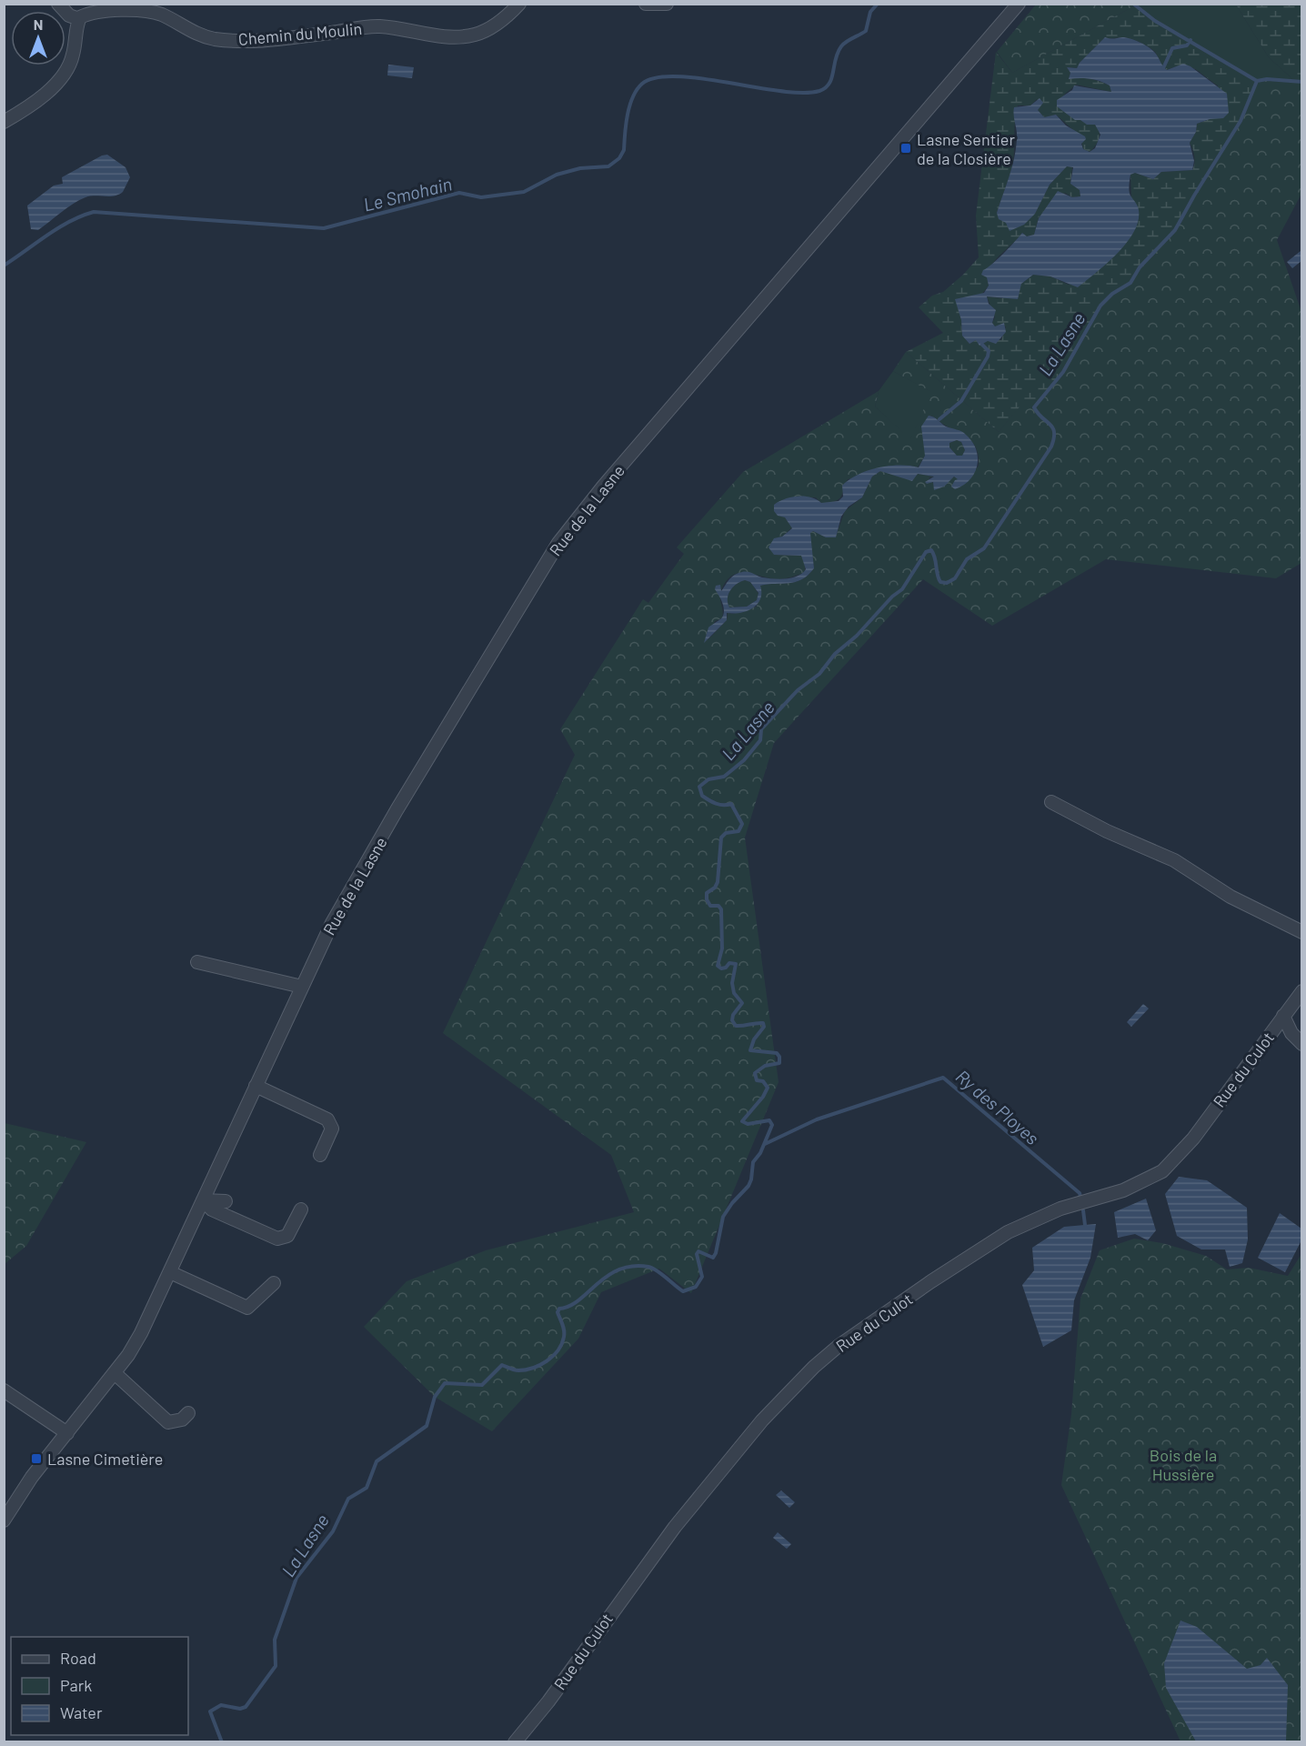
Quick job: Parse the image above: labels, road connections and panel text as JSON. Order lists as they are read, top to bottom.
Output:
{
  "streets": {
    "street": ["Chemin du Moulin", "Rue de la Lasne", "Rue du Culot"]
  },
  "water": ["Le Smohain", "La Lasne", "Ry des Ployes"],
  "parks": ["Bois de la Hussière"],
  "places": {
    "transit": ["Lasne Sentier de la Closière", "Lasne Cimetière"]
  },
  "legend": ["Road", "Park", "Water"],
  "north": "top"
}
